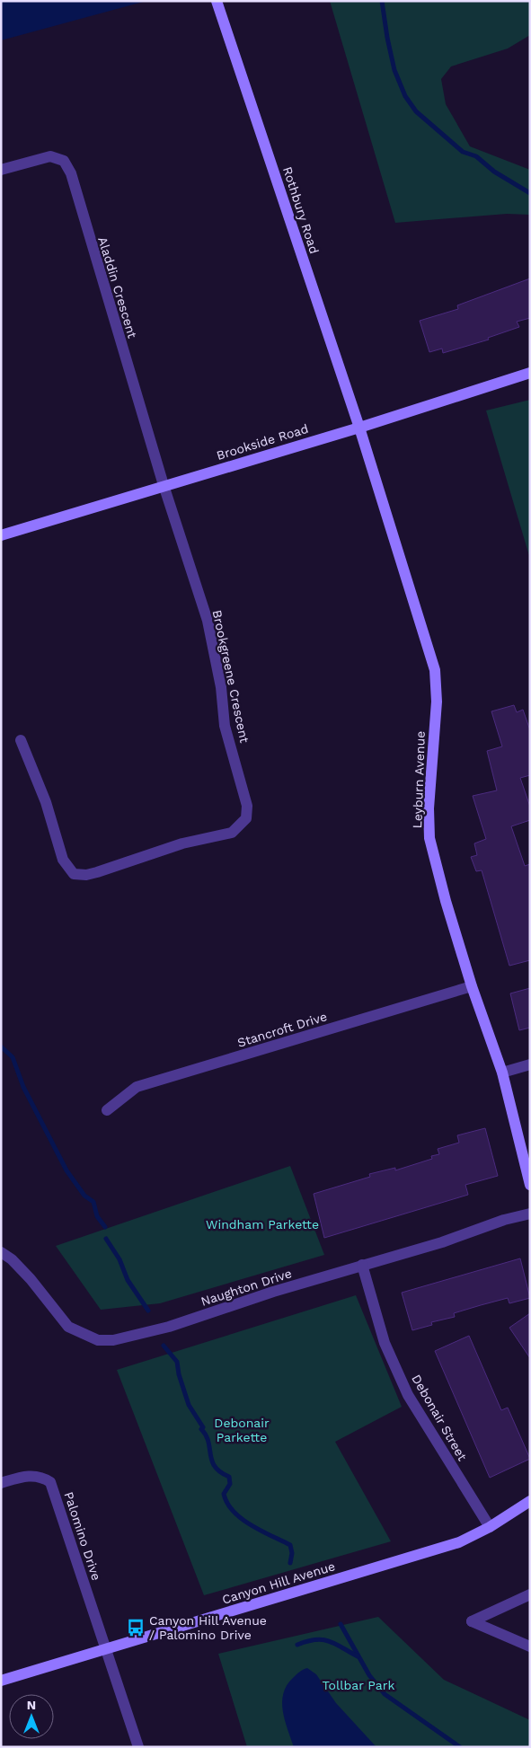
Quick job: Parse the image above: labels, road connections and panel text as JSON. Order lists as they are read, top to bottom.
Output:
{
  "streets": {
    "street": [
      "Rothbury Road",
      "Aladdin Crescent",
      "Brookside Road",
      "Brookgreene Crescent",
      "Leyburn Avenue",
      "Stancroft Drive",
      "Naughton Drive",
      "Debonair Street",
      "Palomino Drive",
      "Canyon Hill Avenue"
    ]
  },
  "crossings": [
    ["Rothbury Road", "Brookside Road"],
    ["Rothbury Road", "Leyburn Avenue"],
    ["Aladdin Crescent", "Brookside Road"],
    ["Aladdin Crescent", "Brookgreene Crescent"],
    ["Brookside Road", "Brookgreene Crescent"],
    ["Brookside Road", "Leyburn Avenue"],
    ["Leyburn Avenue", "Stancroft Drive"],
    ["Naughton Drive", "Debonair Street"],
    ["Debonair Street", "Canyon Hill Avenue"],
    ["Palomino Drive", "Canyon Hill Avenue"]
  ],
  "parks": ["Windham Parkette", "Debonair Parkette", "Tollbar Park"],
  "places": {
    "bus stop": ["Canyon Hill Avenue / Palomino Drive"]
  },
  "north": "top"
}
